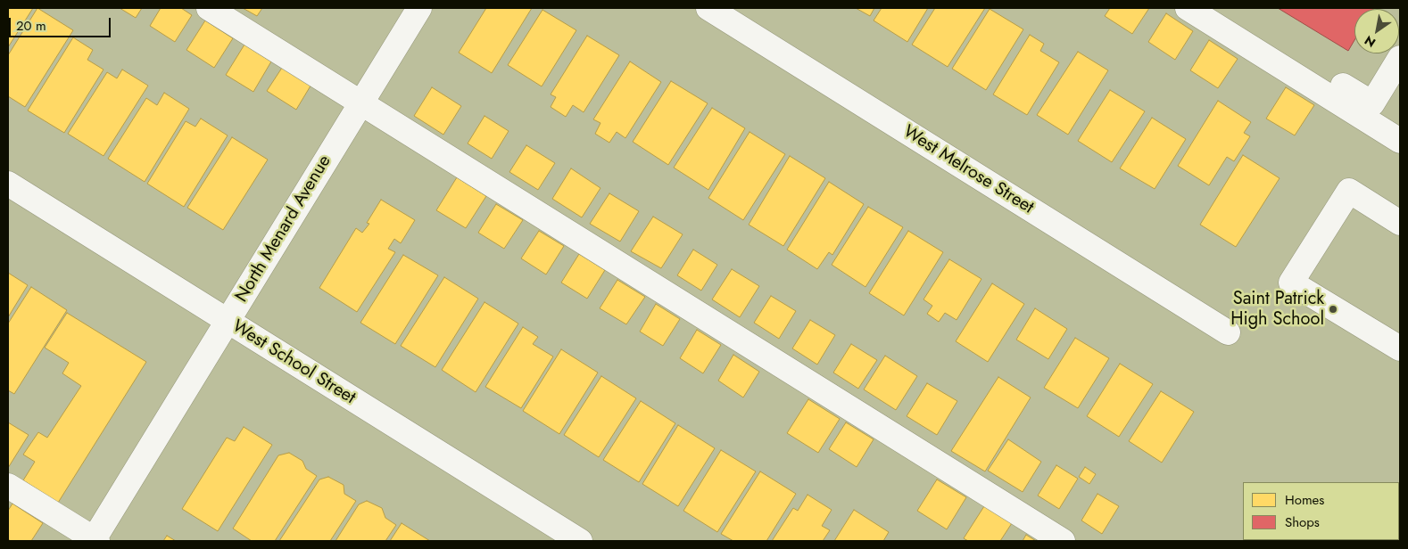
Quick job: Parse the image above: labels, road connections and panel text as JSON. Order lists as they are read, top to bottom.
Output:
{
  "streets": {
    "street": ["West Melrose Street", "North Menard Avenue", "West School Street"]
  },
  "crossings": [
    ["North Menard Avenue", "West School Street"]
  ],
  "places": ["Saint Patrick High School"],
  "legend": ["Homes", "Shops"],
  "scale_bar": "20 m",
  "north": "bottom left"
}
